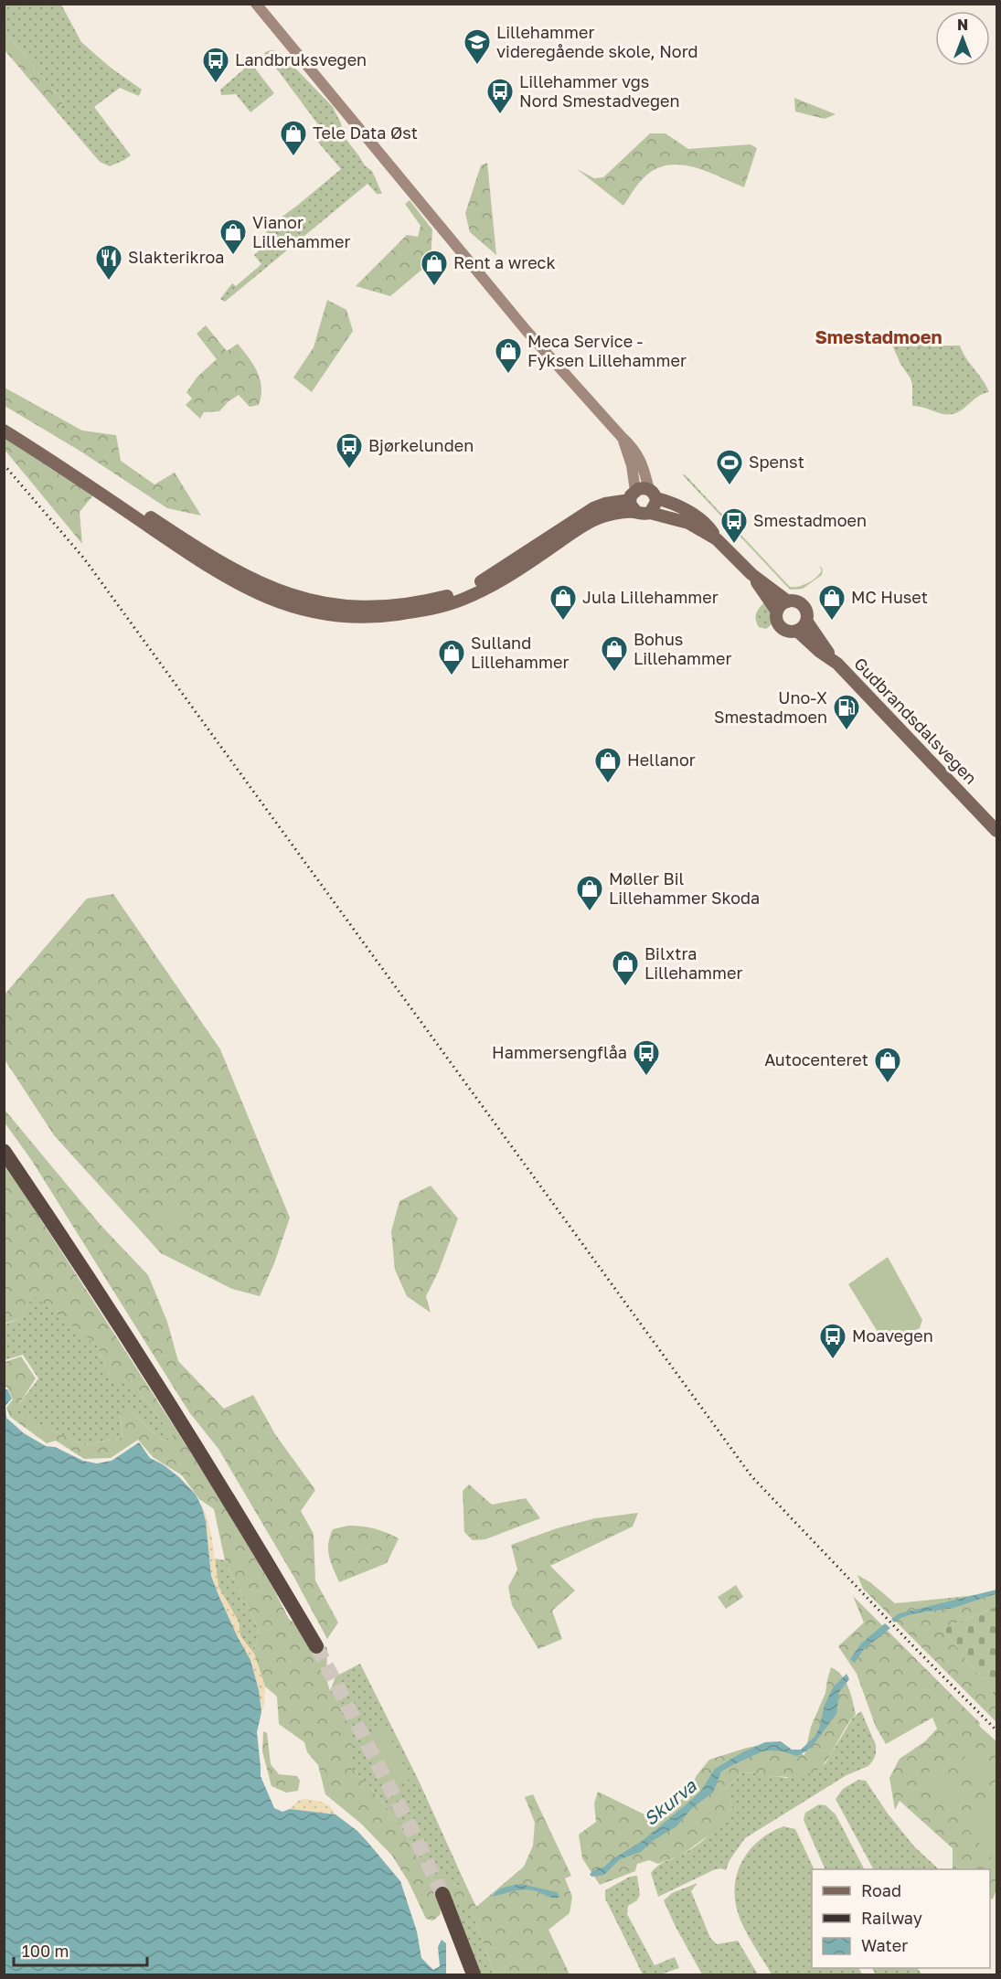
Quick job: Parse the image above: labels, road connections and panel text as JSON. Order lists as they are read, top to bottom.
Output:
{
  "streets": {
    "main road": ["Gudbrandsdalsvegen"]
  },
  "districts": ["Smestadmoen"],
  "water": ["Skurva"],
  "places": {
    "school or university": ["Lillehammer videregående skole, Nord"],
    "bus stop": [
      "Landbruksvegen",
      "Lillehammer vgs Nord Smestadvegen",
      "Bjørkelunden",
      "Smestadmoen",
      "Hammersengflåa",
      "Moavegen"
    ],
    "shop": [
      "Tele Data Øst",
      "Vianor Lillehammer",
      "Rent a wreck",
      "Meca Service - Fyksen Lillehammer",
      "Jula Lillehammer",
      "MC Huset",
      "Bohus Lillehammer",
      "Sulland Lillehammer",
      "Hellanor",
      "Møller Bil Lillehammer Skoda",
      "Bilxtra Lillehammer",
      "Autocenteret"
    ],
    "restaurant": ["Slakterikroa"],
    "sports": ["Spenst"],
    "fuel station": ["Uno-X Smestadmoen"]
  },
  "legend": ["Road", "Railway", "Water"],
  "scale_bar": "100 m",
  "north": "top"
}
